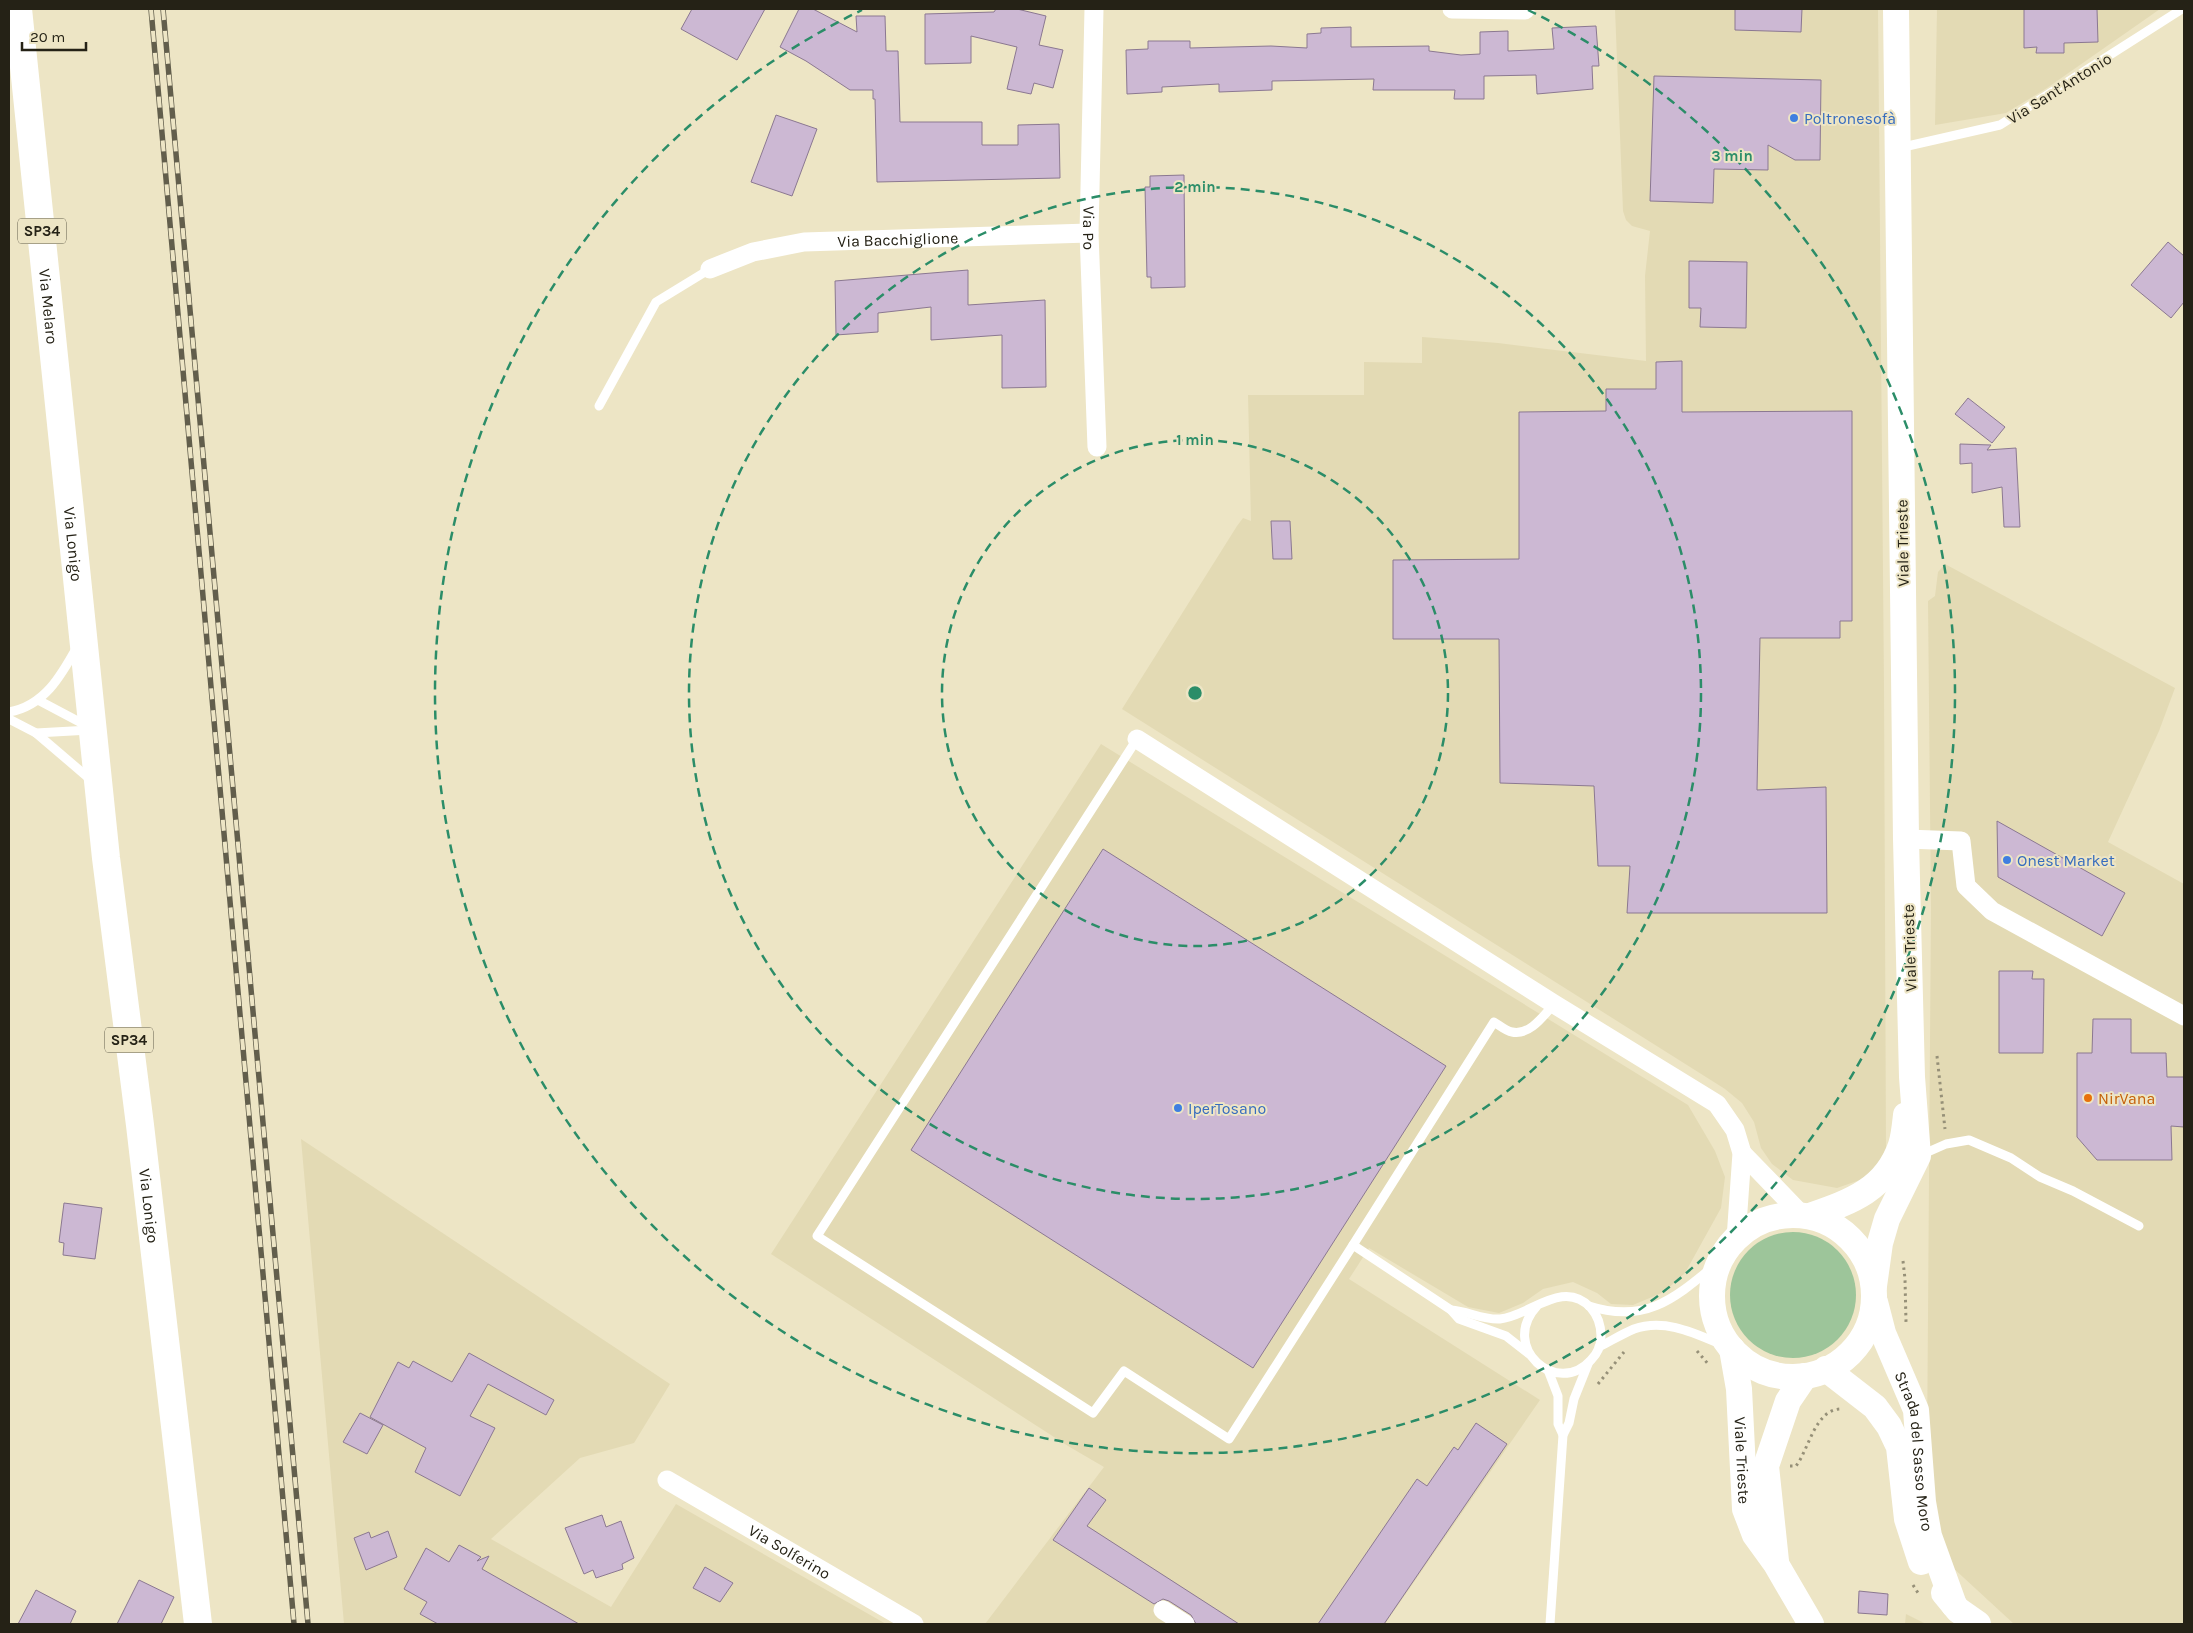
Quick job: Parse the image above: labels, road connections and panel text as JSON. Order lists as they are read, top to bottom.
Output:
{
  "streets": {
    "main road": [
      "SP34",
      "Via Melaro",
      "Viale Trieste",
      "Via Lonigo",
      "Strada del Sasso Moro"
    ],
    "street": ["Via Po", "Via Bacchiglione", "Via Solferino"],
    "lane": ["Via Sant'Antonio"]
  },
  "crossings": [
    ["Via Sant'Antonio", "Viale Trieste"],
    ["Via Po", "Via Bacchiglione"],
    ["Via Melaro", "Via Lonigo"],
    ["Viale Trieste", "Strada del Sasso Moro"]
  ],
  "places": [
    "Poltronesofà",
    "Onest Market",
    "NirVana",
    "IperTosano"
  ],
  "scale_bar": "20 m",
  "rings": ["3 min", "2 min", "1 min"]
}
